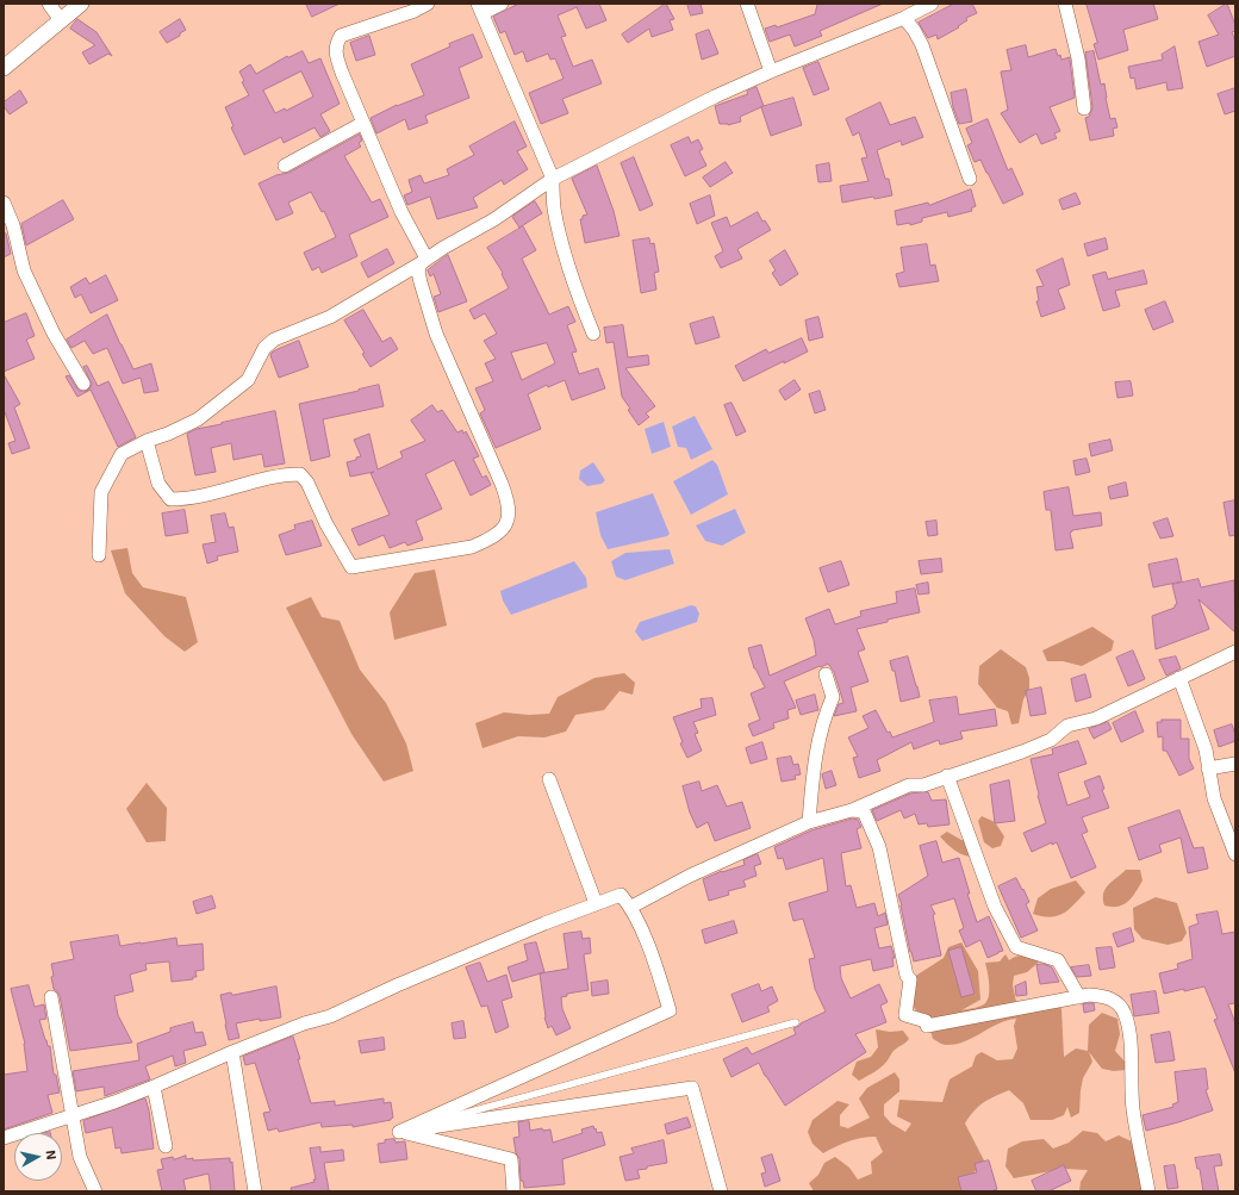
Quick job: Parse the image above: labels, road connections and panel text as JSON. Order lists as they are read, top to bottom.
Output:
{
  "north": "right"
}
